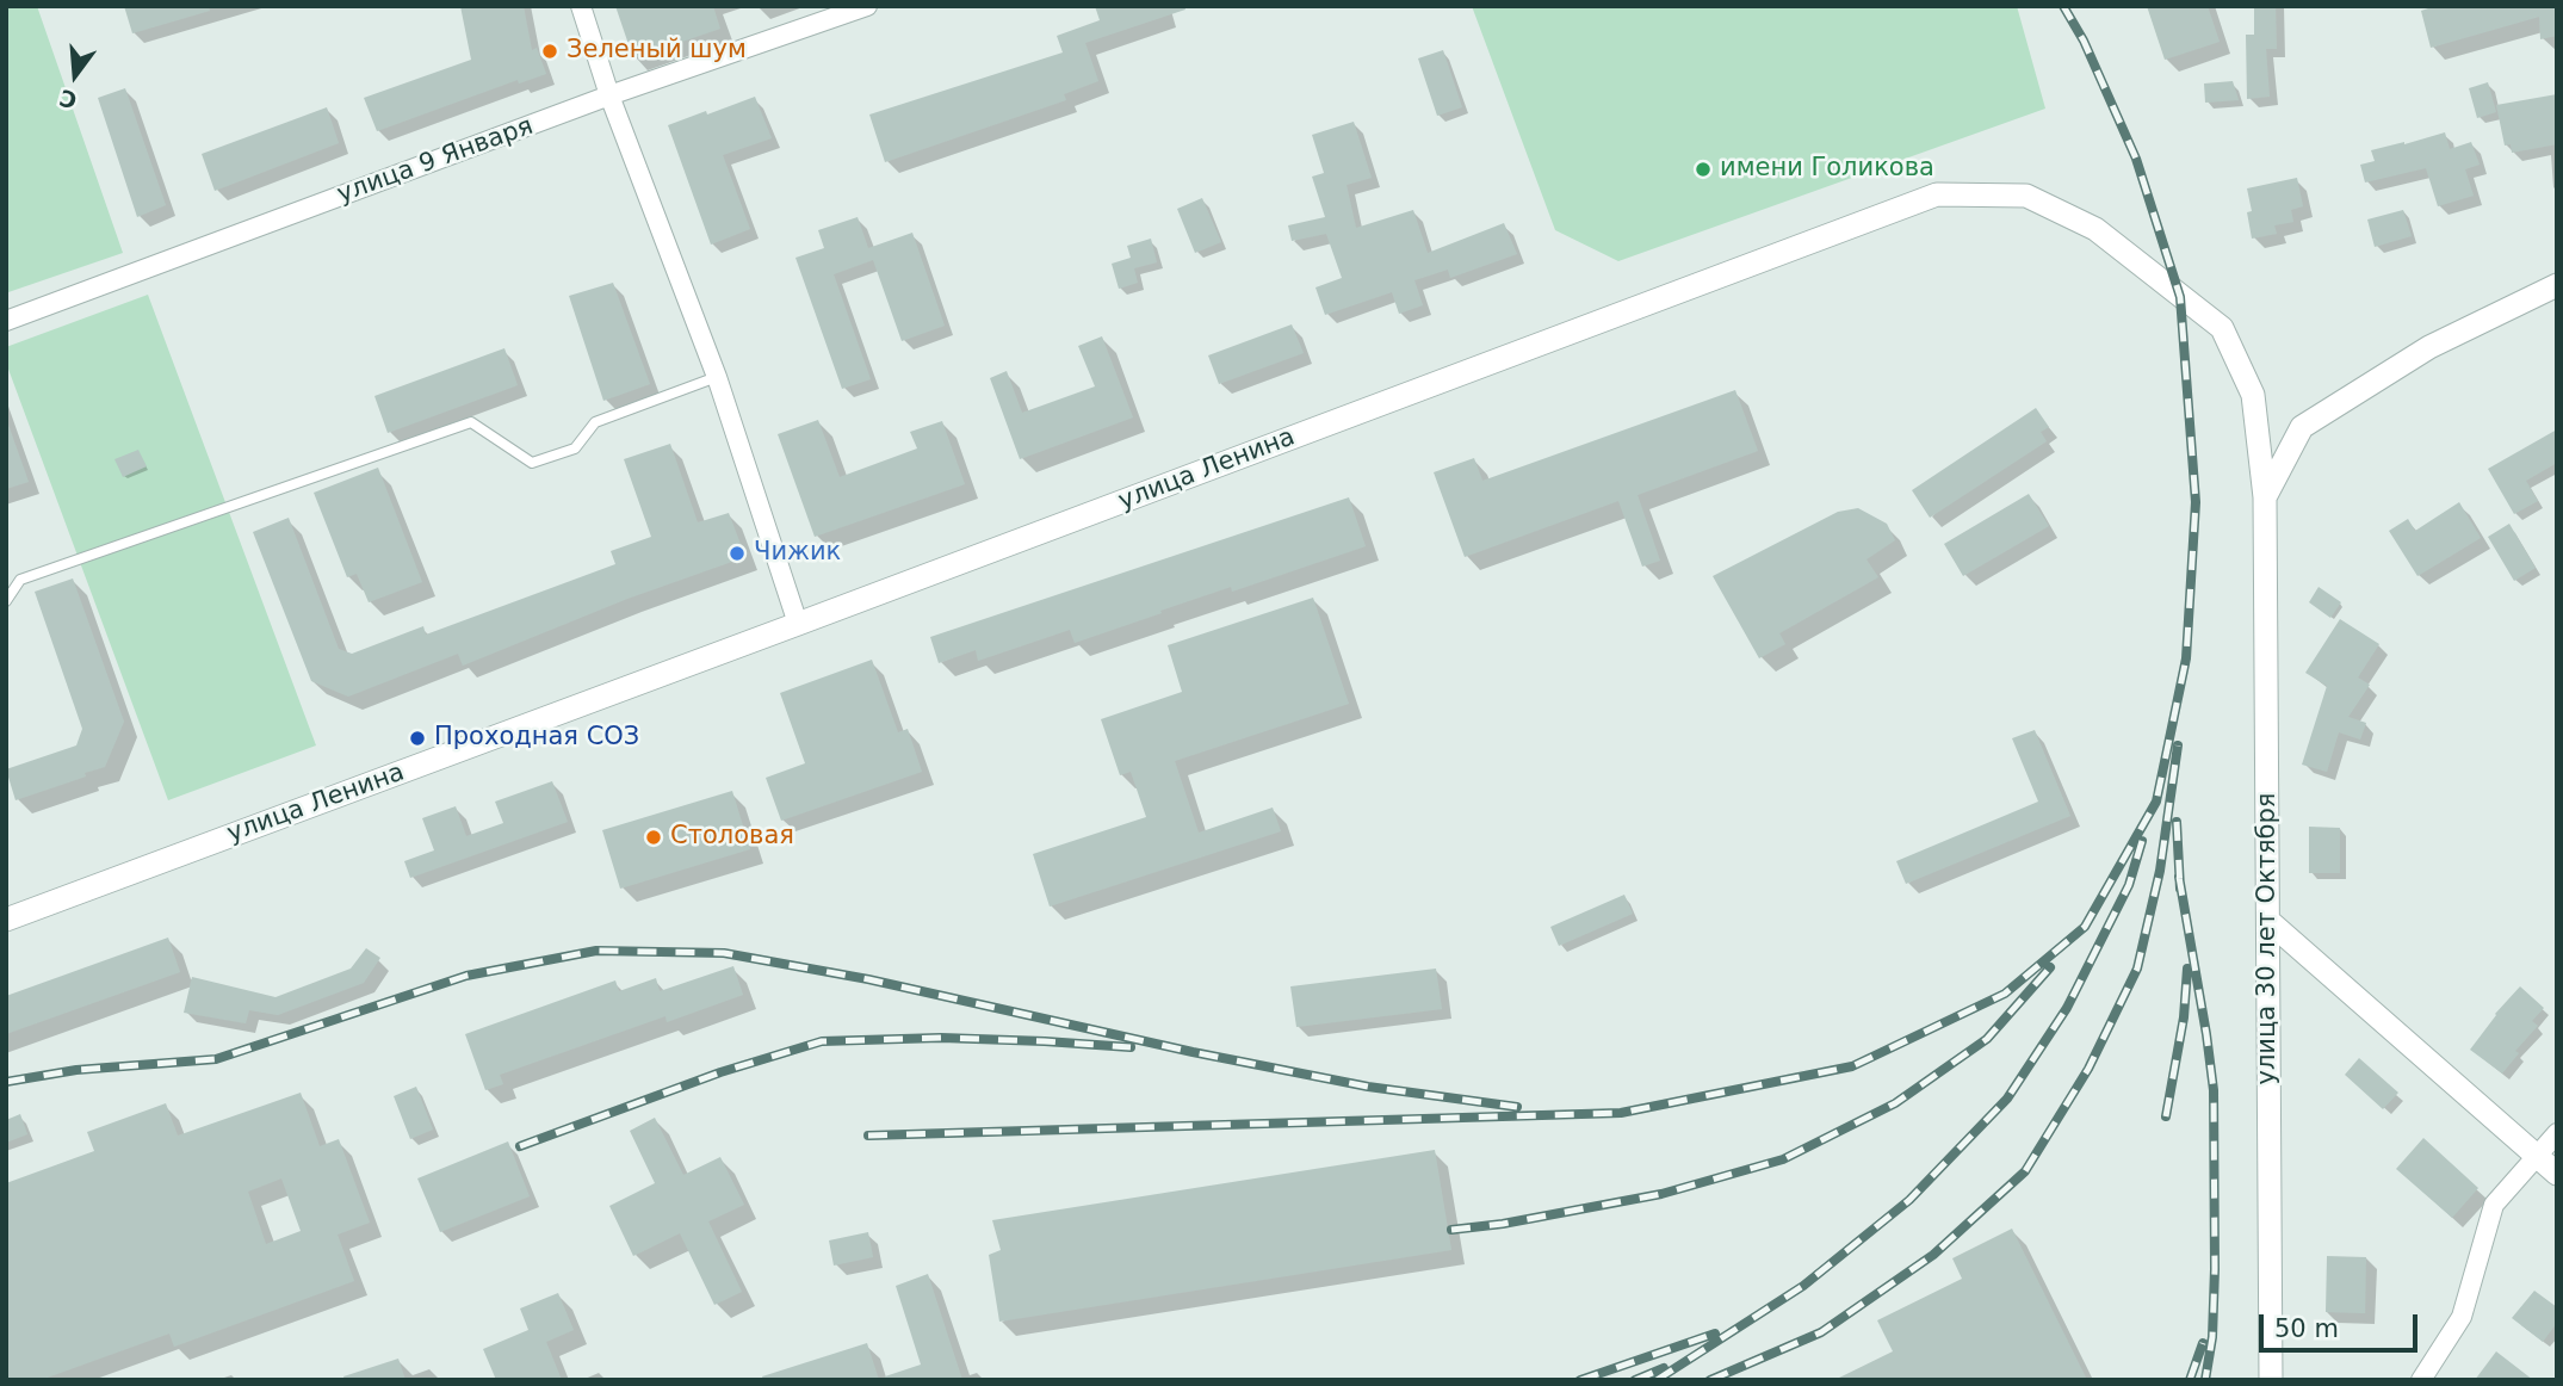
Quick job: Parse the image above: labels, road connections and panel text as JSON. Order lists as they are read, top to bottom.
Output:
{
  "streets": {
    "street": ["улица 9 Января", "улица Ленина", "улица 30 лет Октября"]
  },
  "crossings": [
    ["улица Ленина", "улица 30 лет Октября"]
  ],
  "places": [
    "Зеленый шум",
    "имени Голикова",
    "Чижик",
    "Проходная СОЗ",
    "Столовая"
  ],
  "scale_bar": "50 m",
  "north": "bottom"
}
